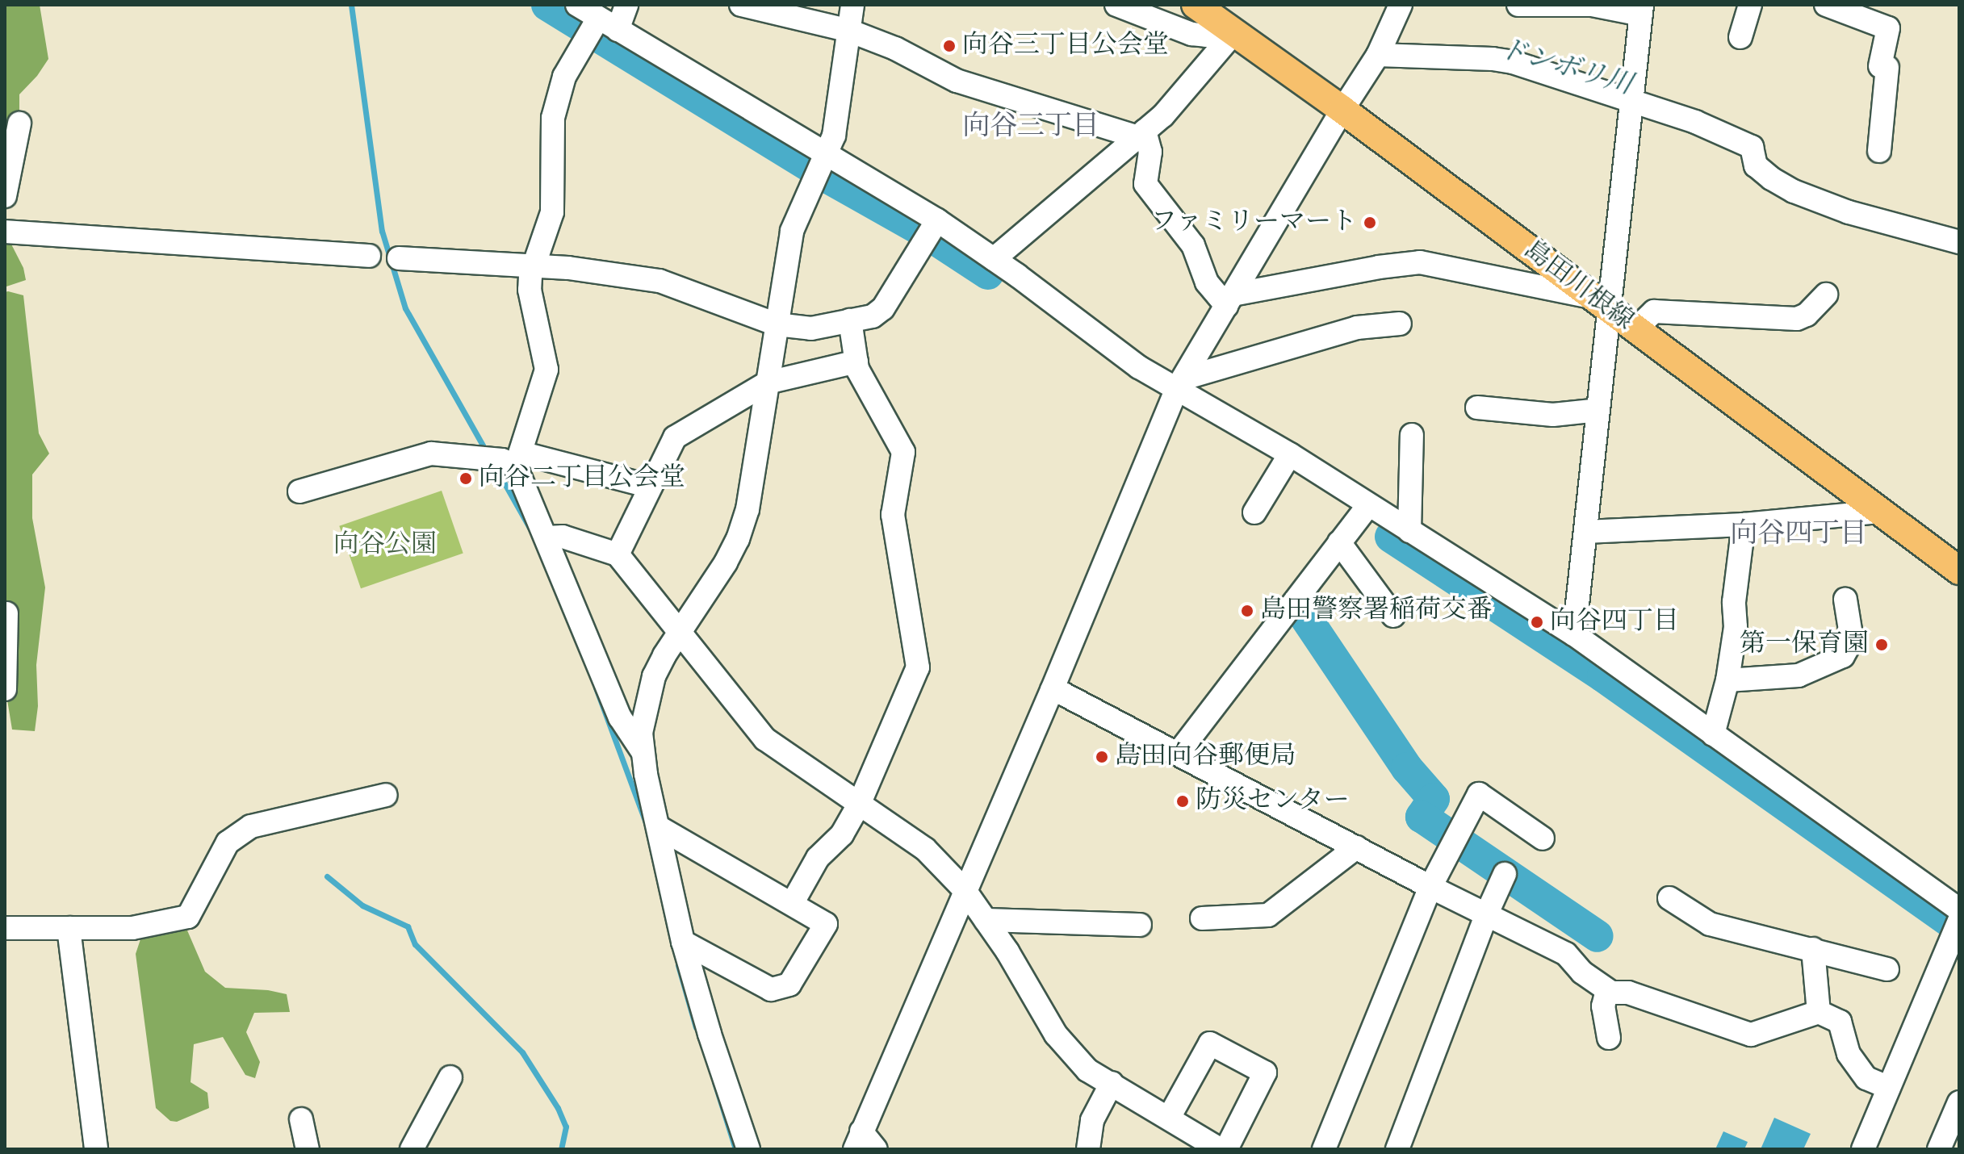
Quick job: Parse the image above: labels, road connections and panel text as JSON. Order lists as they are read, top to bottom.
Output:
{
  "streets": {
    "main road": ["島田川根線"]
  },
  "districts": ["向谷三丁目", "向谷四丁目"],
  "water": ["ドンボリ川"],
  "parks": ["向谷公園"],
  "places": [
    "向谷三丁目公会堂",
    "ファミリーマート",
    "向谷二丁目公会堂",
    "島田警察署稲荷交番",
    "向谷四丁目",
    "第一保育園",
    "島田向谷郵便局",
    "防災センター"
  ]
}
